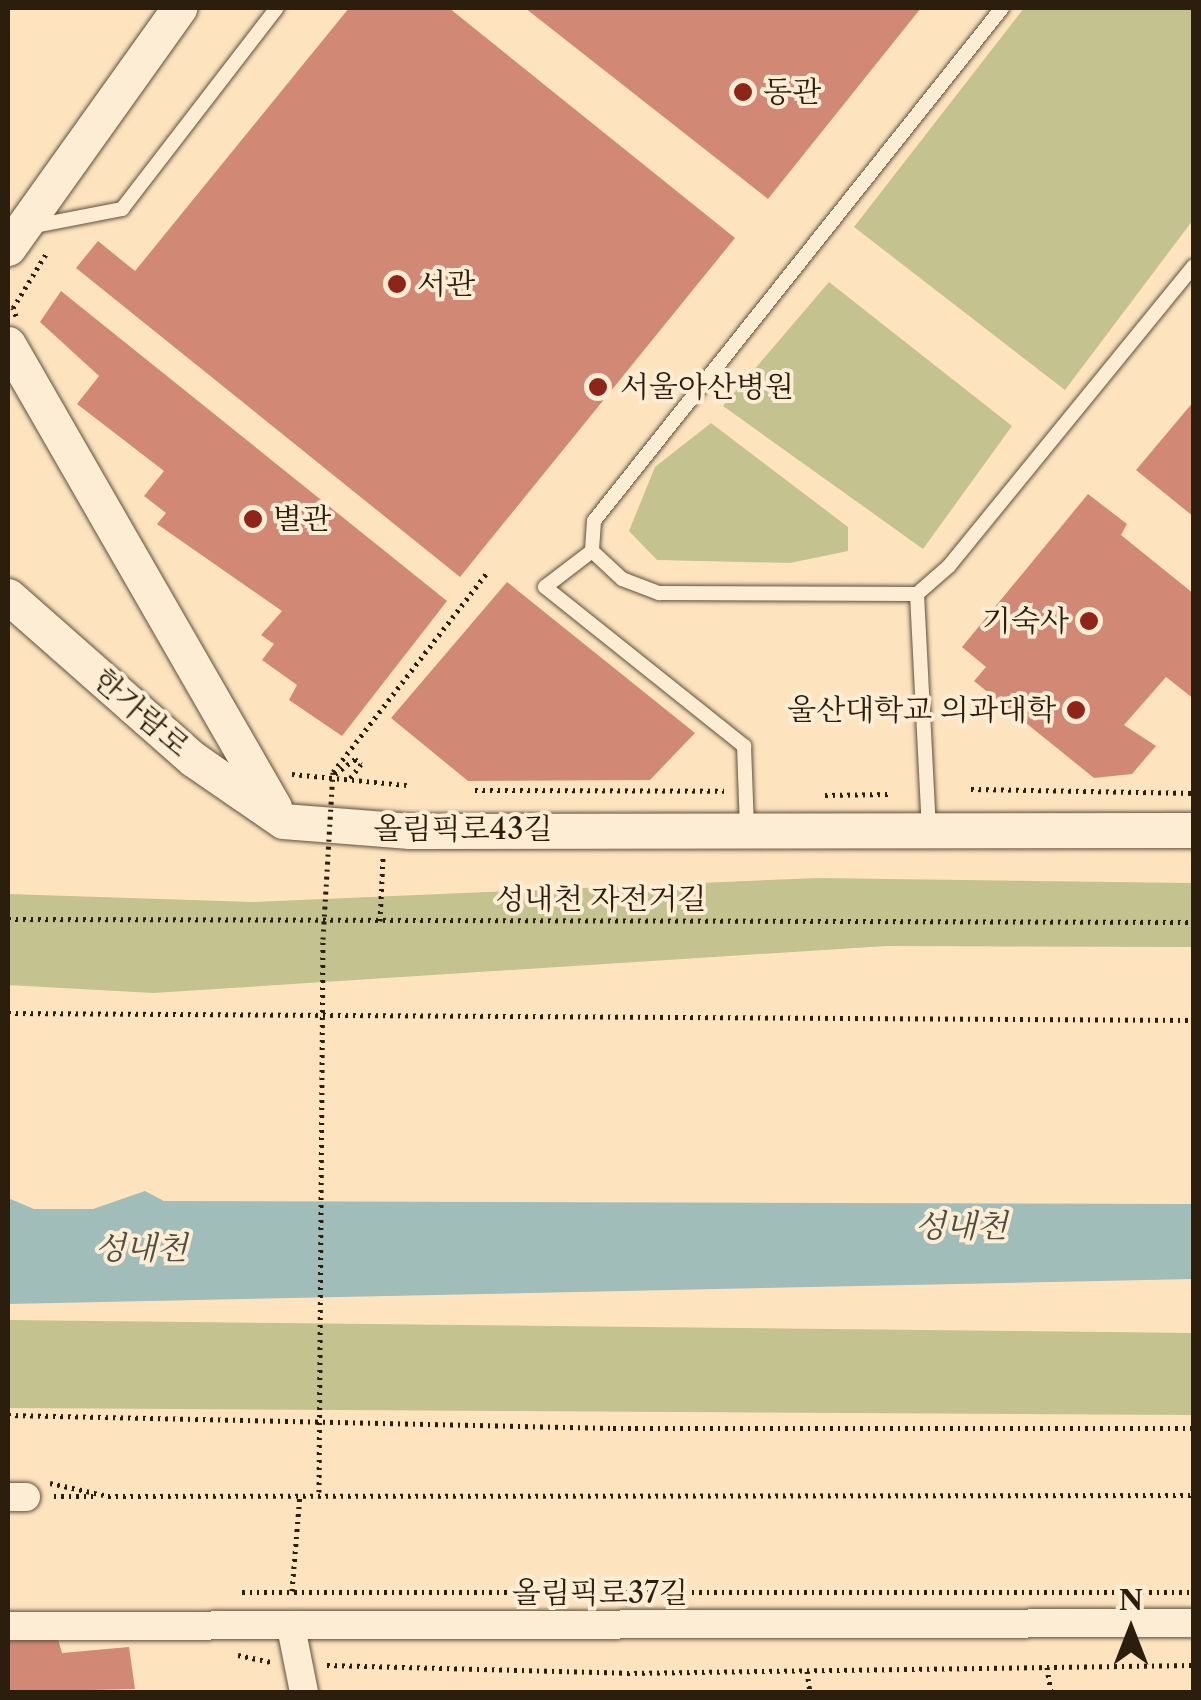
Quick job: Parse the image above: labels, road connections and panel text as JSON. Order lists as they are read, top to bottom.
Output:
{
  "streets": {
    "street": ["한가람로", "올림픽로43길", "올림픽로37길"],
    "path": ["성내천 자전거길"]
  },
  "crossings": [
    ["한가람로", "올림픽로43길"]
  ],
  "water": ["성내천"],
  "places": [
    "동관",
    "서관",
    "서울아산병원",
    "별관",
    "기숙사",
    "울산대학교 의과대학"
  ],
  "north": "top"
}
